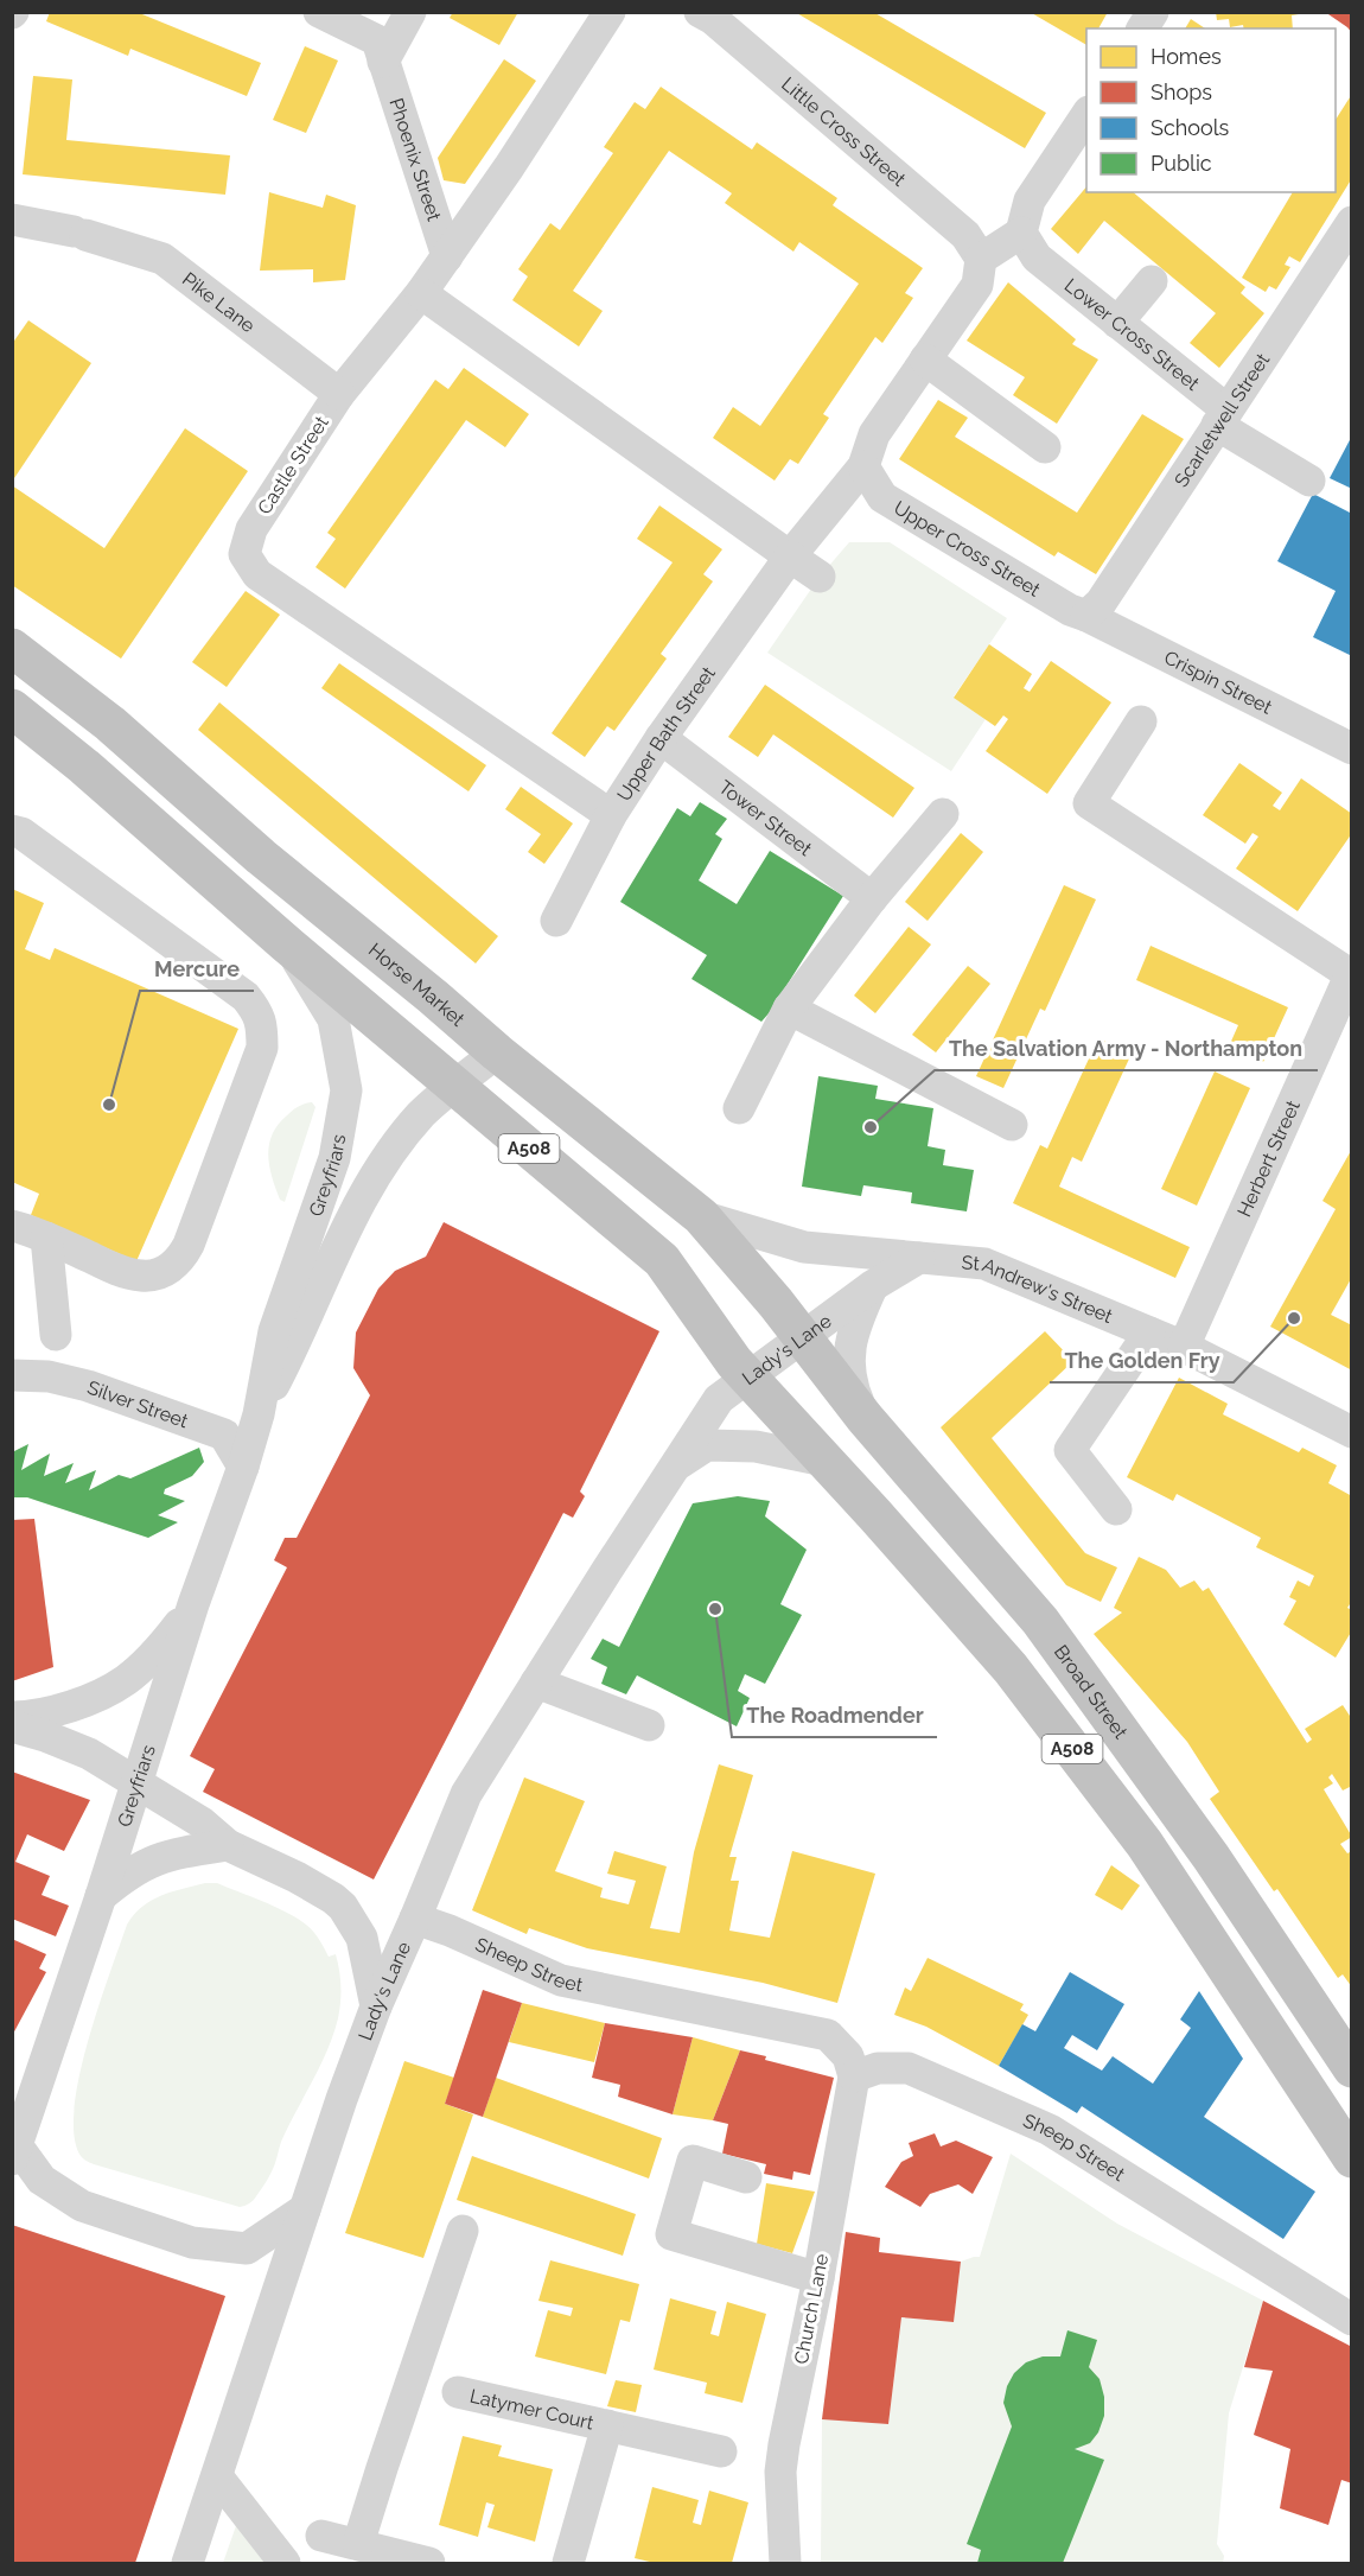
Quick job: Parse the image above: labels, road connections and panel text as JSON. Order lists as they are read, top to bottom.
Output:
{
  "streets": {
    "highway": ["Horse Market", "A508", "Broad Street"],
    "street": [
      "Little Cross Street",
      "Phoenix Street",
      "Pike Lane",
      "Lower Cross Street",
      "Scarletwell Street",
      "Castle Street",
      "Upper Cross Street",
      "Crispin Street",
      "Upper Bath Street",
      "Tower Street",
      "Herbert Street",
      "Greyfriars",
      "St Andrew's Street",
      "Lady's Lane",
      "Silver Street",
      "Sheep Street",
      "Church Lane",
      "Latymer Court"
    ]
  },
  "crossings": [
    ["Little Cross Street", "Upper Bath Street"],
    ["Phoenix Street", "Castle Street"],
    ["Pike Lane", "Castle Street"],
    ["Lower Cross Street", "Scarletwell Street"],
    ["Scarletwell Street", "Upper Cross Street"],
    ["Scarletwell Street", "Crispin Street"],
    ["Castle Street", "Upper Bath Street"],
    ["Upper Cross Street", "Crispin Street"],
    ["Upper Cross Street", "Upper Bath Street"],
    ["Upper Bath Street", "Tower Street"],
    ["Horse Market", "Greyfriars"],
    ["Horse Market", "St Andrew's Street"],
    ["Horse Market", "Lady's Lane"],
    ["Horse Market", "Broad Street"],
    ["A508", "Greyfriars"],
    ["A508", "Lady's Lane"],
    ["Herbert Street", "St Andrew's Street"],
    ["Greyfriars", "Silver Street"],
    ["St Andrew's Street", "Lady's Lane"],
    ["Lady's Lane", "Broad Street"],
    ["Lady's Lane", "Sheep Street"],
    ["Sheep Street", "Church Lane"]
  ],
  "places": [
    "Mercure",
    "The Salvation Army - Northampton",
    "The Golden Fry",
    "The Roadmender"
  ],
  "legend": [
    "Homes",
    "Shops",
    "Schools",
    "Public"
  ]
}
